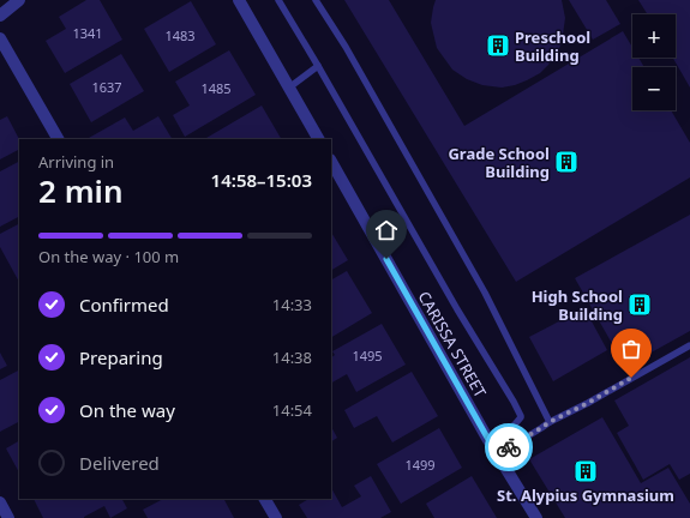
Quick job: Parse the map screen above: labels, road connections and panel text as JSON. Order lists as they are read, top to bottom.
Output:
{
  "streets": {
    "street": ["CARISSA STREET"]
  },
  "places": {
    "building": [
      "Preschool Building",
      "Grade School Building",
      "High School Building",
      "St. Alypius Gymnasium"
    ]
  },
  "house_numbers": [
    "1341",
    "1483",
    "1637",
    "1485",
    "1495",
    "1499"
  ],
  "page": {
    "map_buttons": ["+", "−"],
    "heading": ["2 min", "Arriving in", "14:58–15:03"],
    "bar": "On the way · 100 m",
    "list": [
      ["Confirmed", "14:33"],
      ["Preparing", "14:38"],
      ["On the way", "14:54"],
      "Delivered"
    ]
  }
}
